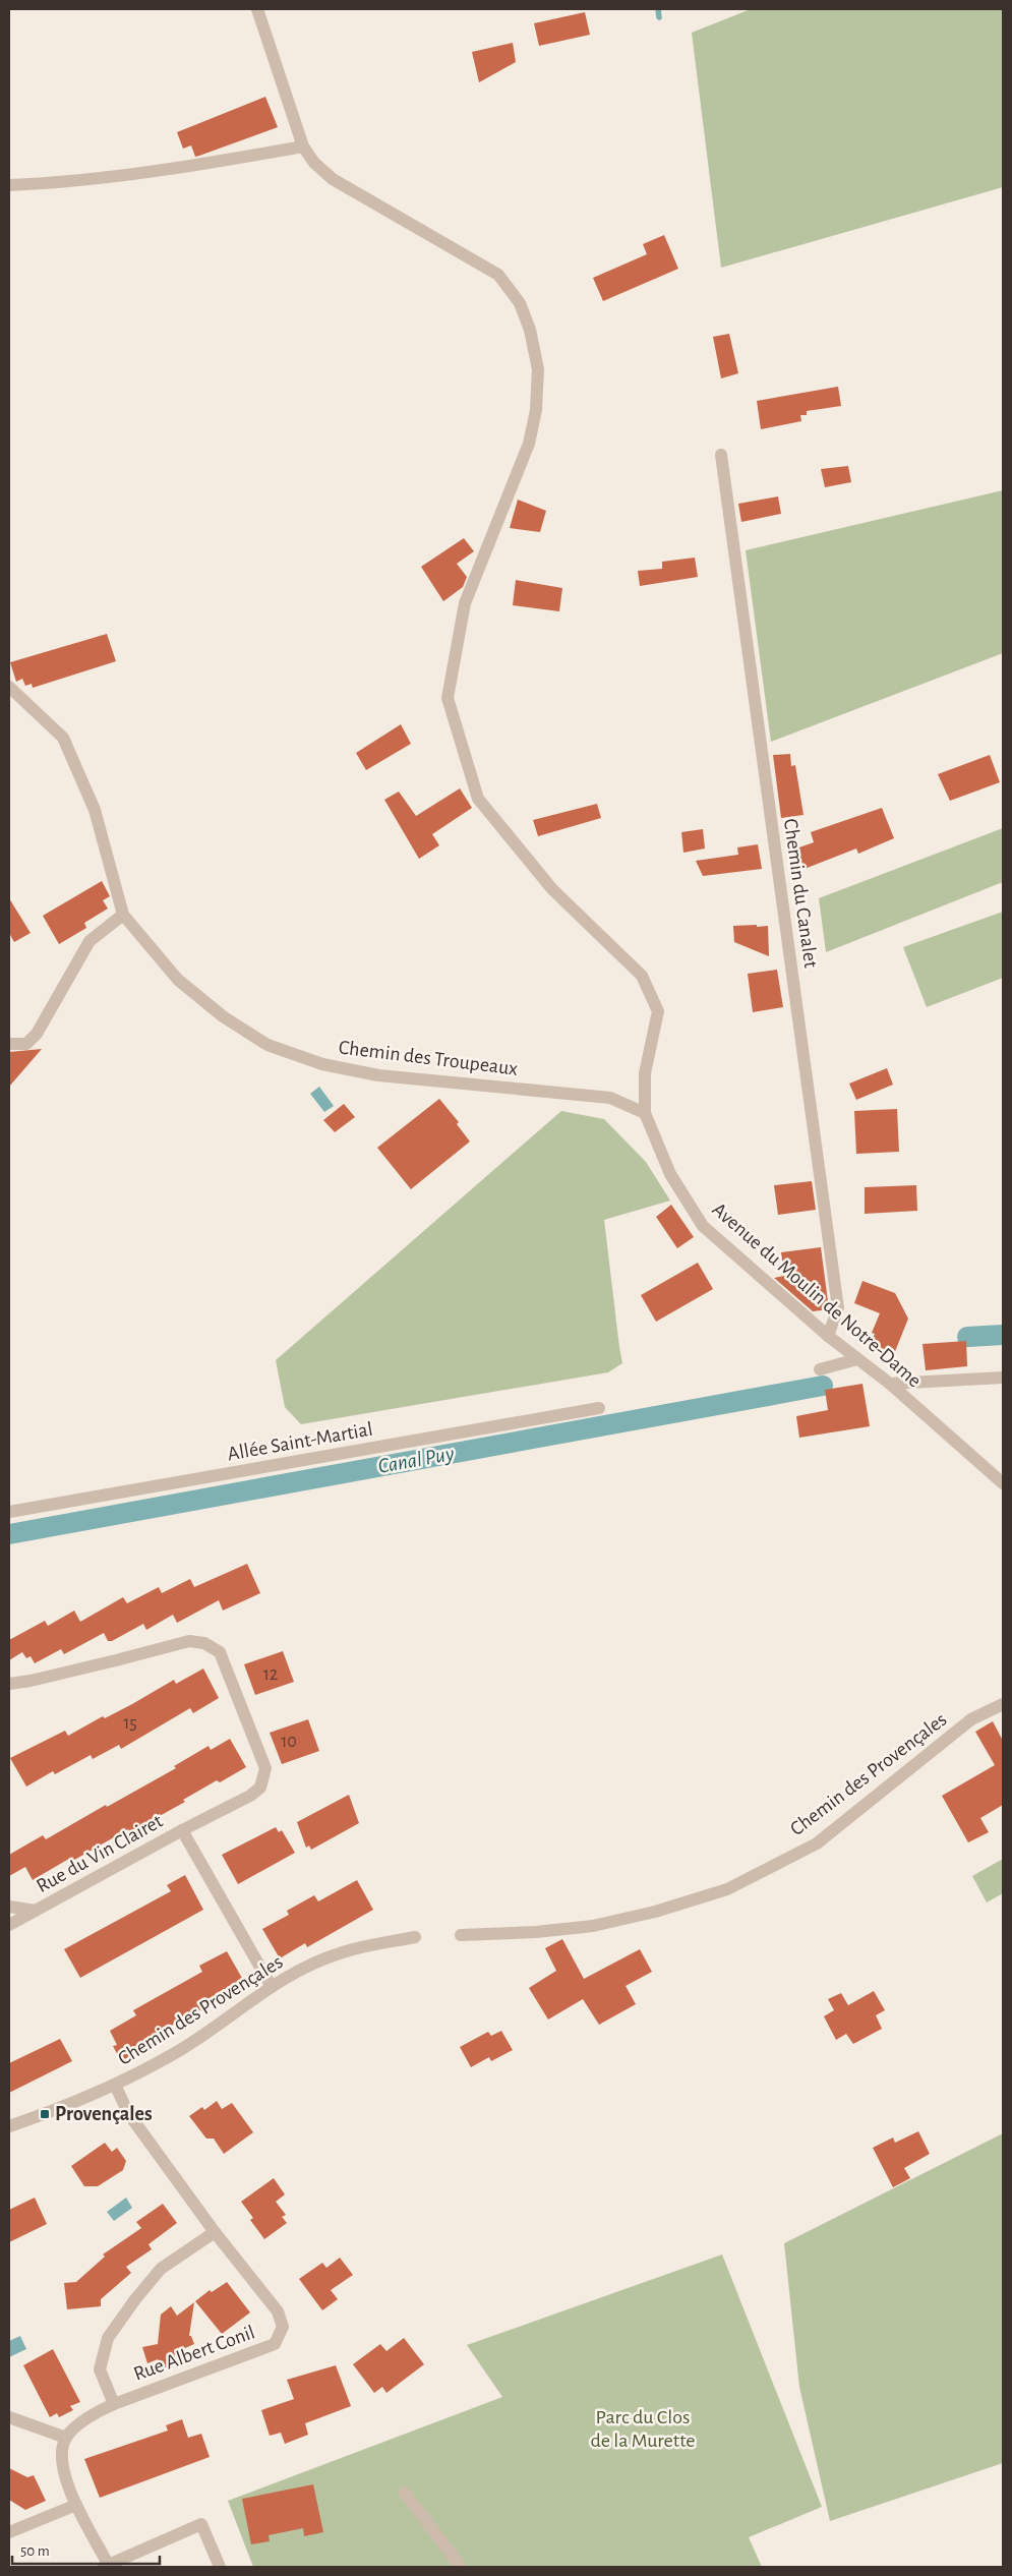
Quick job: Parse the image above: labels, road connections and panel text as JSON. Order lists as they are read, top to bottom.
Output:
{
  "streets": {
    "street": [
      "Chemin du Canalet",
      "Chemin des Troupeaux",
      "Avenue du Moulin de Notre-Dame",
      "Allée Saint-Martial",
      "Chemin des Provençales",
      "Rue du Vin Clairet",
      "Rue Albert Conil"
    ]
  },
  "crossings": [
    ["Chemin du Canalet", "Avenue du Moulin de Notre-Dame"],
    ["Chemin des Troupeaux", "Avenue du Moulin de Notre-Dame"],
    ["Chemin des Provençales", "Rue Albert Conil"]
  ],
  "water": ["Canal Puy"],
  "parks": ["Parc du Clos de la Murette"],
  "places": {
    "transit": ["Provençales"]
  },
  "house_numbers": ["12", "15", "10"],
  "scale_bar": "50 m"
}
